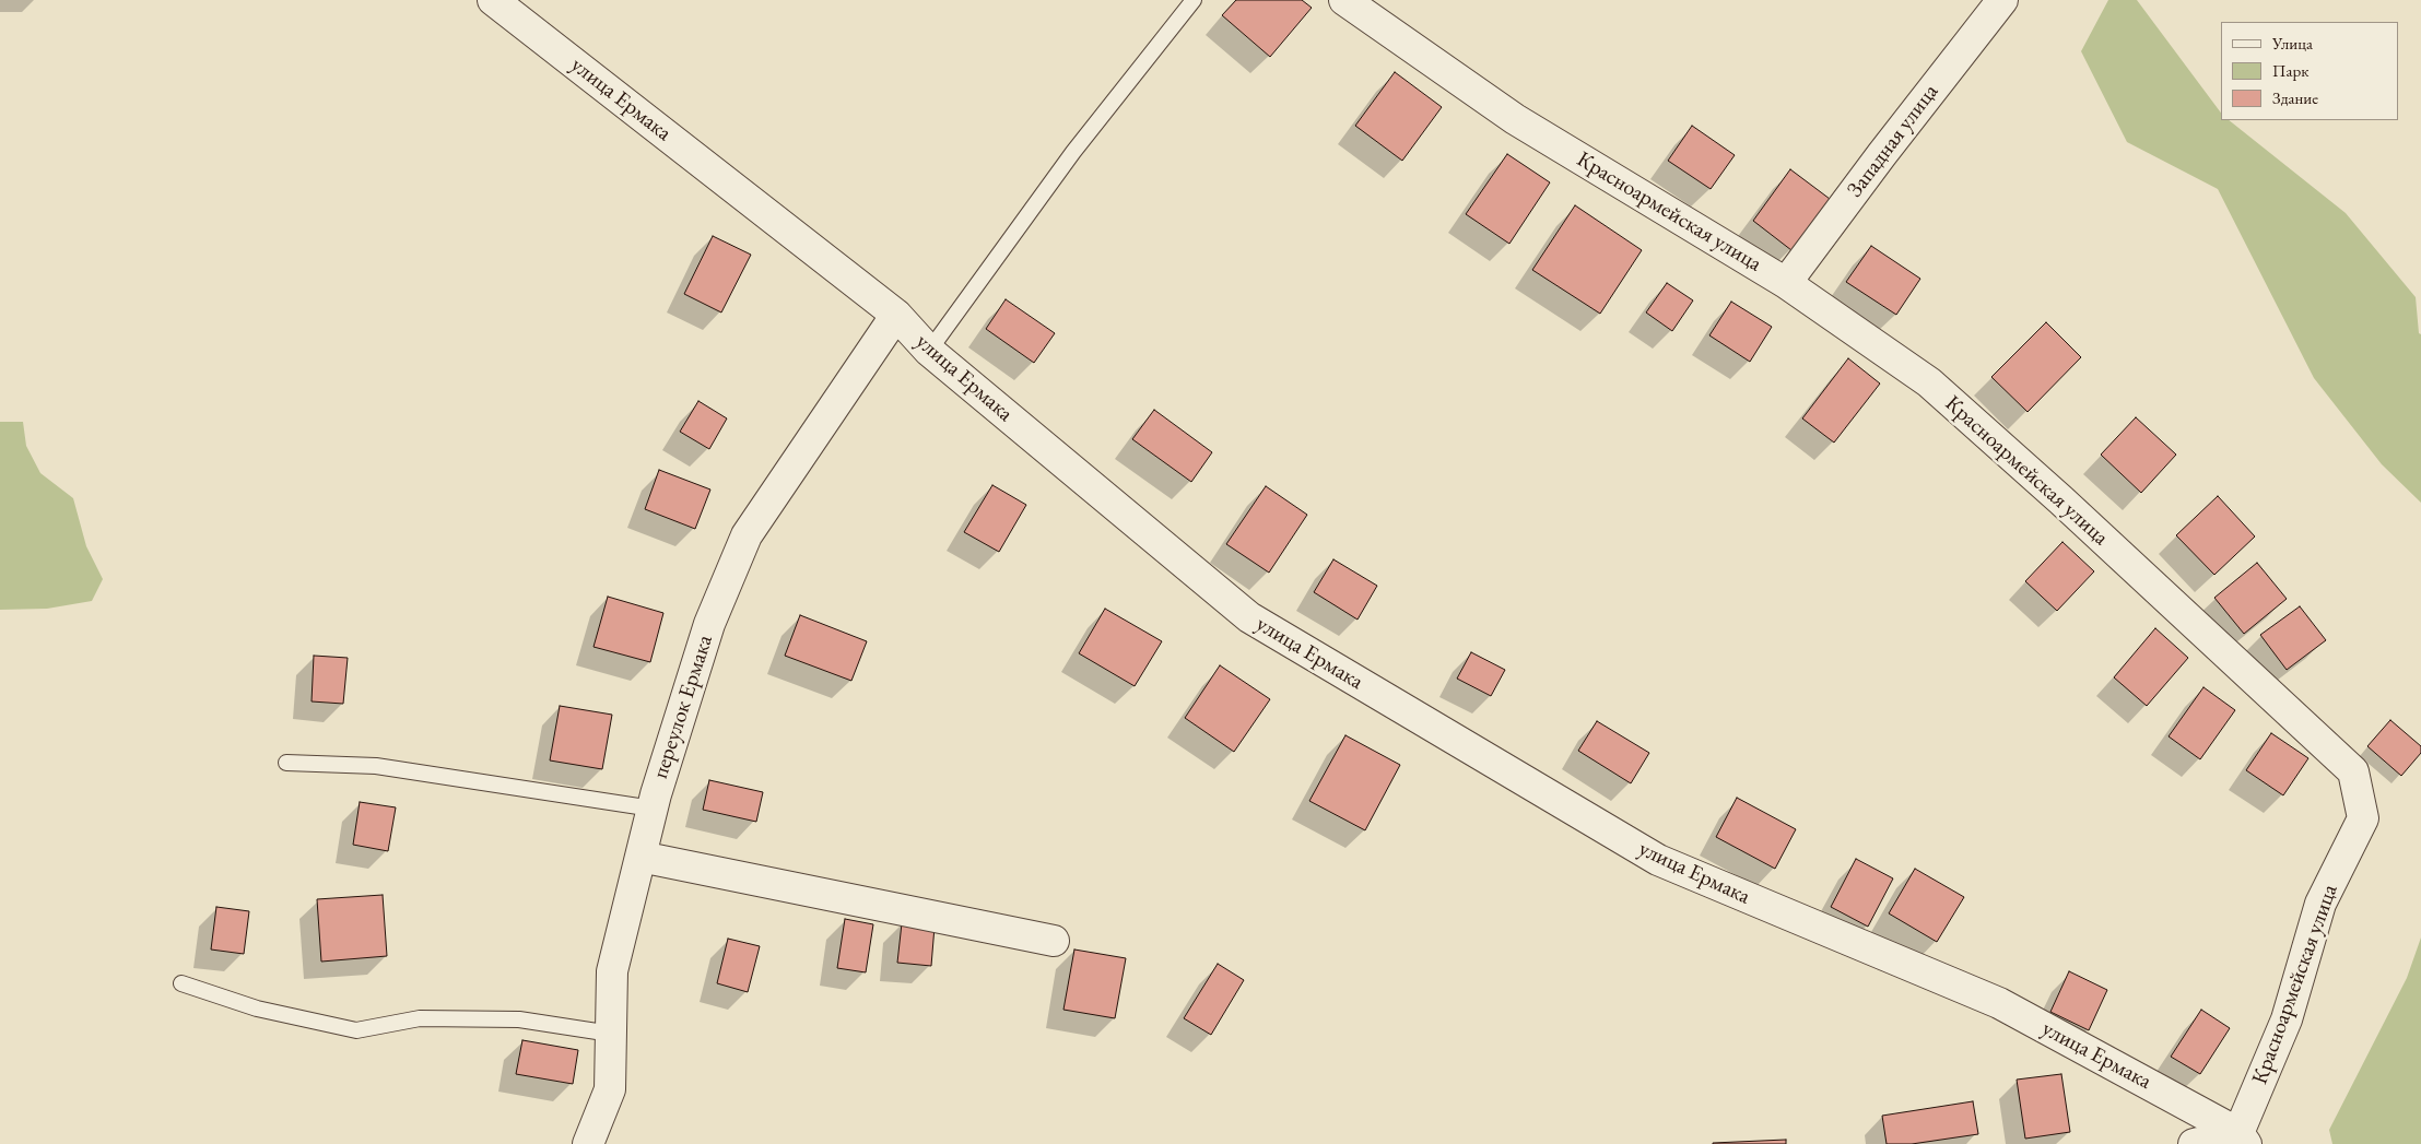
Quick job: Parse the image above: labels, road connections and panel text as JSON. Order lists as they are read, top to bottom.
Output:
{
  "streets": {
    "street": [
      "улица Ермака",
      "Западная улица",
      "Красноармейская улица",
      "переулок Ермака"
    ]
  },
  "crossings": [
    ["улица Ермака", "Красноармейская улица"],
    ["улица Ермака", "переулок Ермака"],
    ["Западная улица", "Красноармейская улица"]
  ],
  "legend": ["Улица", "Парк", "Здание"]
}
